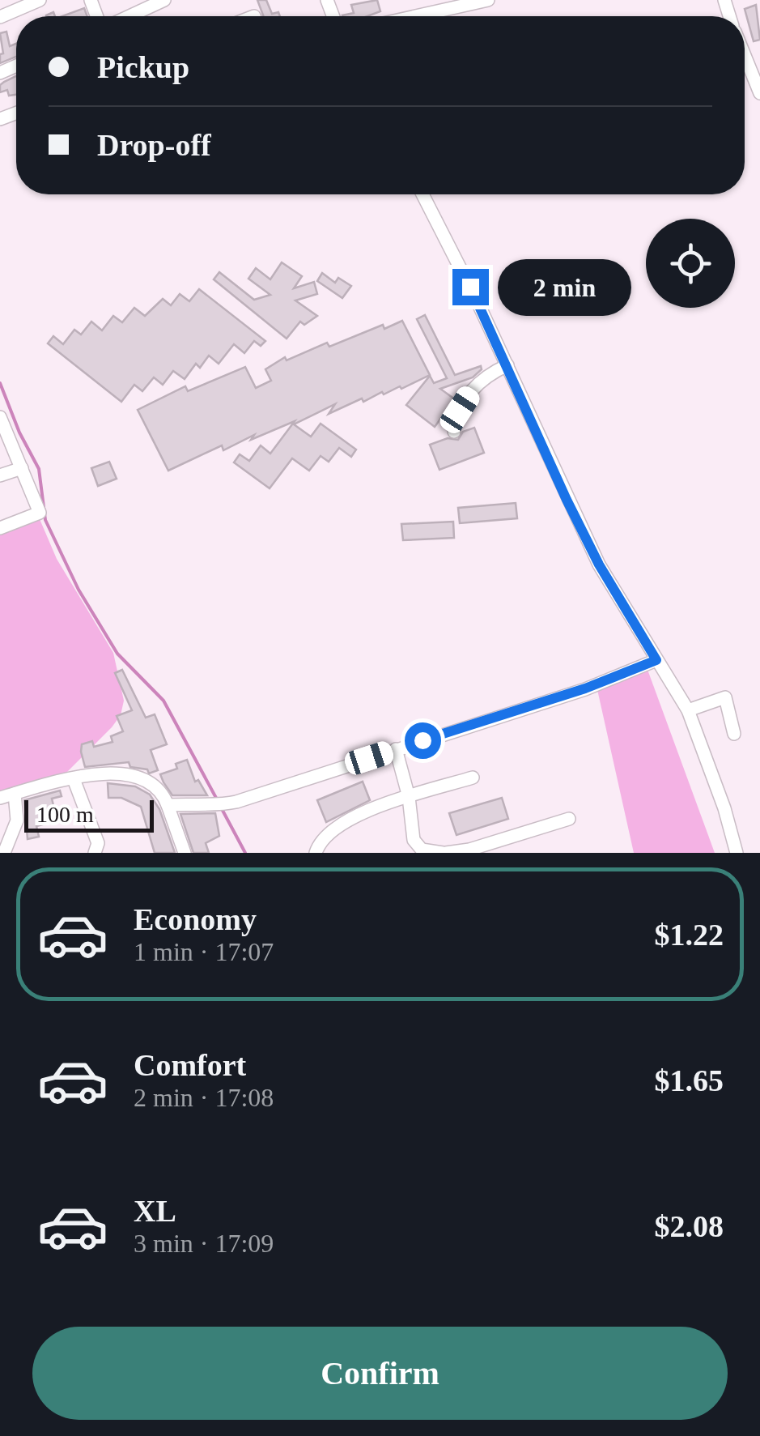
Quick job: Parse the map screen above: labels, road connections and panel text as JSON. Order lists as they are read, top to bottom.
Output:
{
  "scale_bar": "100 m",
  "page": {
    "banner": ["Pickup", "Drop-off"],
    "bubble": "2 min",
    "scale": "100 m",
    "list": [
      {
        "name": "Economy",
        "note": "1 min · 17:07",
        "value": "$1.22"
      },
      {
        "name": "Comfort",
        "note": "2 min · 17:08",
        "value": "$1.65"
      },
      {
        "name": "XL",
        "note": "3 min · 17:09",
        "value": "$2.08"
      }
    ],
    "buttons": "Confirm"
  }
}
